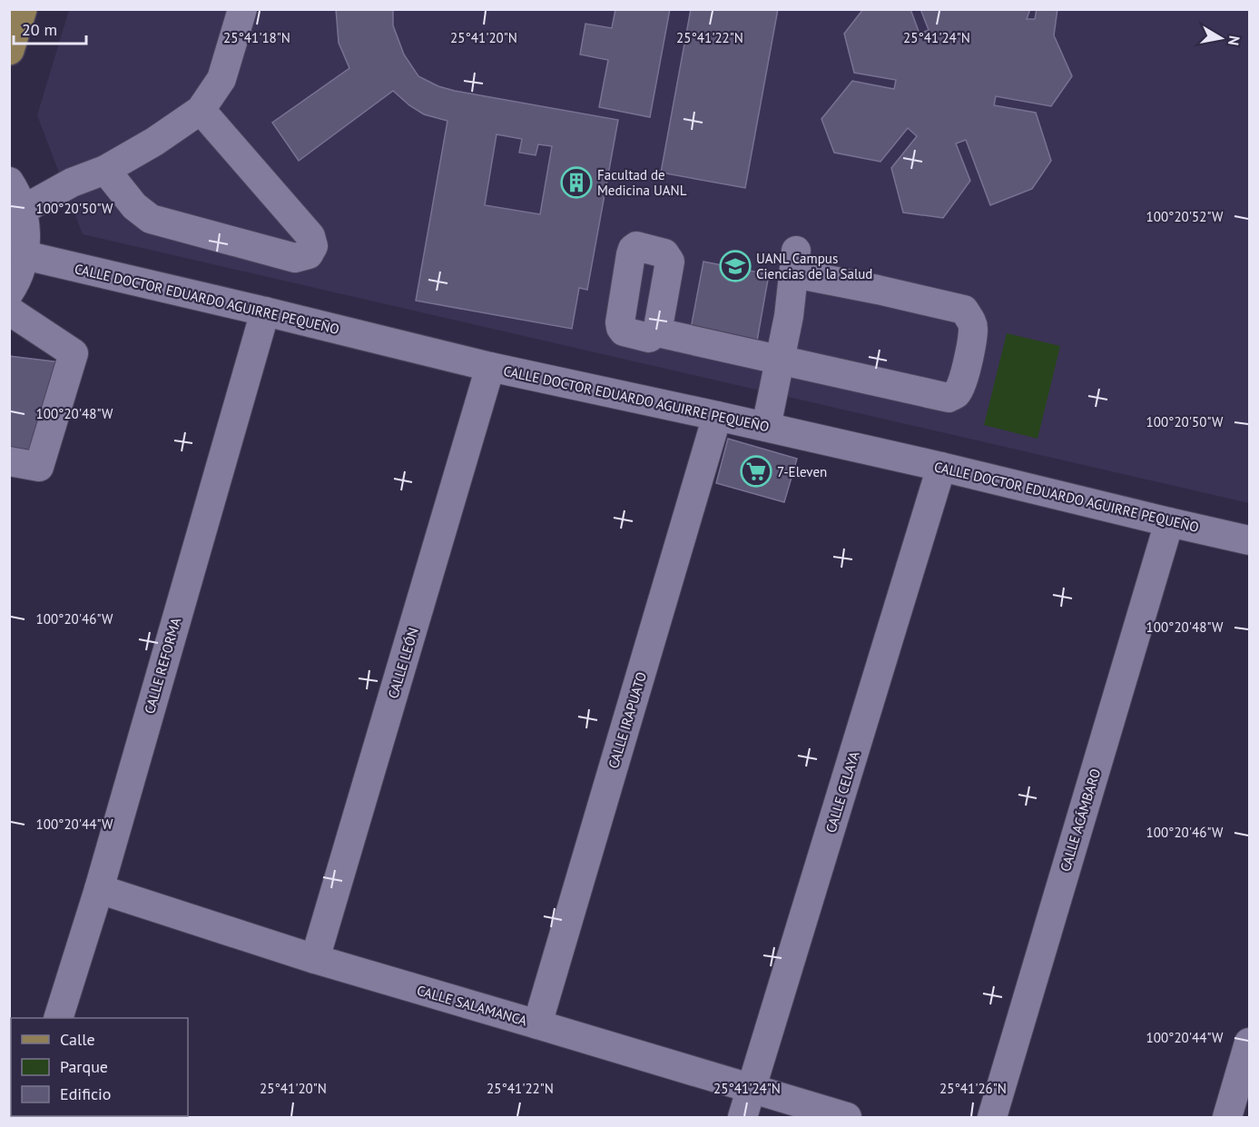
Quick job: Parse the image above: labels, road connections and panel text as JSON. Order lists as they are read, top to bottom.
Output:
{
  "streets": {
    "street": [
      "CALLE DOCTOR EDUARDO AGUIRRE PEQUEÑO",
      "CALLE LEÓN",
      "CALLE REFORMA",
      "CALLE IRAPUATO",
      "CALLE CELAYA",
      "CALLE ACÁMBARO",
      "CALLE SALAMANCA"
    ]
  },
  "crossings": [
    ["CALLE DOCTOR EDUARDO AGUIRRE PEQUEÑO", "CALLE LEÓN"],
    ["CALLE DOCTOR EDUARDO AGUIRRE PEQUEÑO", "CALLE REFORMA"],
    ["CALLE DOCTOR EDUARDO AGUIRRE PEQUEÑO", "CALLE IRAPUATO"],
    ["CALLE DOCTOR EDUARDO AGUIRRE PEQUEÑO", "CALLE CELAYA"],
    ["CALLE DOCTOR EDUARDO AGUIRRE PEQUEÑO", "CALLE ACÁMBARO"],
    ["CALLE LEÓN", "CALLE SALAMANCA"],
    ["CALLE REFORMA", "CALLE SALAMANCA"],
    ["CALLE IRAPUATO", "CALLE SALAMANCA"],
    ["CALLE CELAYA", "CALLE SALAMANCA"]
  ],
  "places": {
    "building": ["Facultad de Medicina UANL"],
    "school or university": ["UANL Campus Ciencias de la Salud"],
    "supermarket": ["7-Eleven"]
  },
  "legend": ["Calle", "Parque", "Edificio"],
  "scale_bar": "20 m",
  "north": "right",
  "coordinates": [
    "25°41'18\"N",
    "25°41'20\"N",
    "25°41'22\"N",
    "25°41'24\"N",
    "100°20'50\"W",
    "100°20'52\"W",
    "100°20'48\"W",
    "100°20'46\"W",
    "100°20'44\"W",
    "25°41'26\"N"
  ]
}
